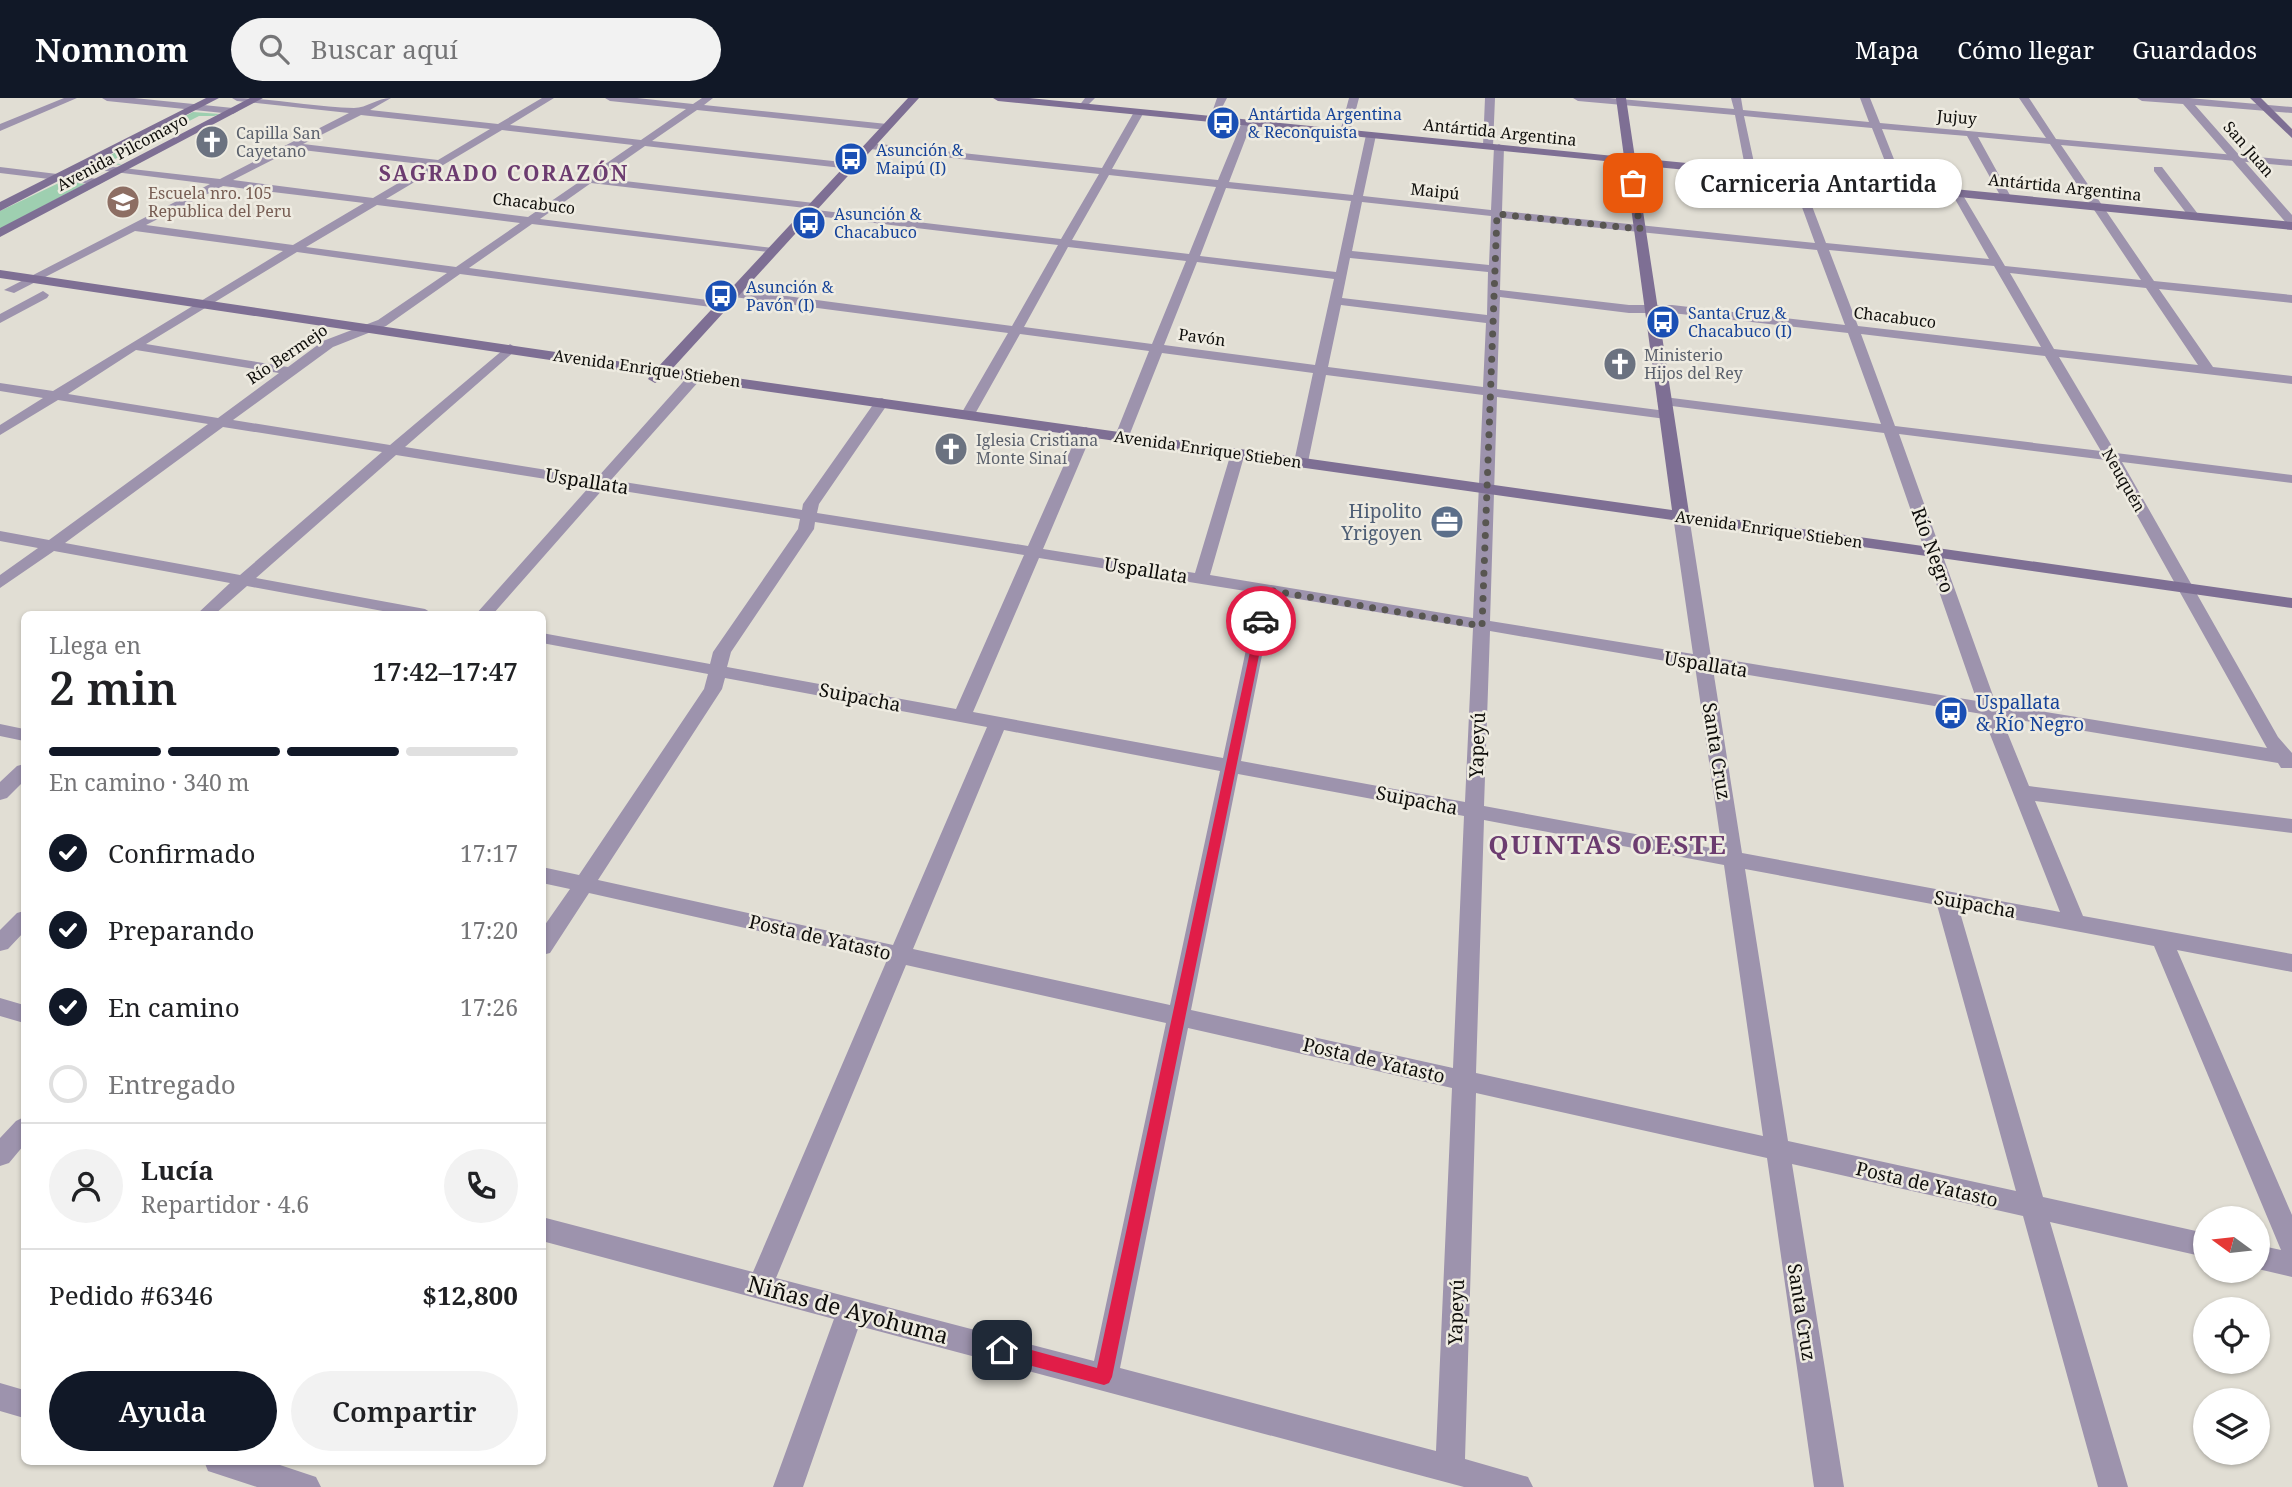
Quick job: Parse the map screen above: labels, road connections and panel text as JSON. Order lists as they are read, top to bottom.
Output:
{
  "streets": {
    "main road": [
      "Antártida Argentina",
      "Avenida Pilcomayo",
      "Avenida Enrique Stieben",
      "Santa Cruz"
    ],
    "street": [
      "Jujuy",
      "San Juan",
      "Maipú",
      "Chacabuco",
      "Pavón",
      "Río Bermejo",
      "Neuquén",
      "Uspallata",
      "Río Negro",
      "Suipacha",
      "Yapeyú",
      "Posta de Yatasto",
      "Niñas de Ayohuma"
    ]
  },
  "crossings": [
    ["Jujuy", "San Juan"],
    ["Jujuy", "Santa Cruz"],
    ["Antártida Argentina", "San Juan"],
    ["Antártida Argentina", "Neuquén"],
    ["Antártida Argentina", "Río Negro"],
    ["Antártida Argentina", "Yapeyú"],
    ["Antártida Argentina", "Santa Cruz"],
    ["Avenida Pilcomayo", "Chacabuco"],
    ["Maipú", "Neuquén"],
    ["Maipú", "Río Negro"],
    ["Maipú", "Yapeyú"],
    ["Maipú", "Santa Cruz"],
    ["Chacabuco", "Río Bermejo"],
    ["Chacabuco", "Neuquén"],
    ["Chacabuco", "Río Negro"],
    ["Chacabuco", "Yapeyú"],
    ["Chacabuco", "Santa Cruz"],
    ["Pavón", "Neuquén"],
    ["Pavón", "Río Negro"],
    ["Pavón", "Yapeyú"],
    ["Pavón", "Santa Cruz"],
    ["Río Bermejo", "Avenida Enrique Stieben"],
    ["Río Bermejo", "Uspallata"],
    ["Avenida Enrique Stieben", "Neuquén"],
    ["Avenida Enrique Stieben", "Río Negro"],
    ["Avenida Enrique Stieben", "Yapeyú"],
    ["Avenida Enrique Stieben", "Santa Cruz"],
    ["Neuquén", "Uspallata"],
    ["Uspallata", "Río Negro"],
    ["Uspallata", "Yapeyú"],
    ["Uspallata", "Santa Cruz"],
    ["Río Negro", "Suipacha"],
    ["Suipacha", "Yapeyú"],
    ["Suipacha", "Santa Cruz"],
    ["Yapeyú", "Posta de Yatasto"],
    ["Yapeyú", "Niñas de Ayohuma"],
    ["Santa Cruz", "Posta de Yatasto"]
  ],
  "districts": ["SAGRADO CORAZÓN", "QUINTAS OESTE"],
  "places": {
    "bus stop": [
      "Antártida Argentina & Reconquista",
      "Asunción & Maipú (I)",
      "Asunción & Chacabuco",
      "Asunción & Pavón (I)",
      "Santa Cruz & Chacabuco (I)",
      "Uspallata & Río Negro"
    ],
    "church": ["Capilla San Cayetano", "Ministerio Hijos del Rey", "Iglesia Cristiana Monte Sinaí"],
    "other": ["Carniceria Antartida"],
    "school or university": ["Escuela nro. 105 Republica del Peru"],
    "office": ["Hipolito Yrigoyen"]
  },
  "north": "left",
  "page": {
    "header": "Nomnom",
    "search": "Buscar aquí",
    "nav": ["Mapa", "Cómo llegar", "Guardados"],
    "bubble": "Carniceria Antartida",
    "heading": ["2 min", "Llega en", "17:42–17:47"],
    "panel": [
      "Lucía",
      "Repartidor · 4.6",
      "Pedido #6346",
      "$12,800"
    ],
    "bar": "En camino · 340 m",
    "list": [
      ["Confirmado", "17:17"],
      ["Preparando", "17:20"],
      ["En camino", "17:26"],
      "Entregado"
    ],
    "buttons": ["Ayuda", "Compartir"]
  }
}
